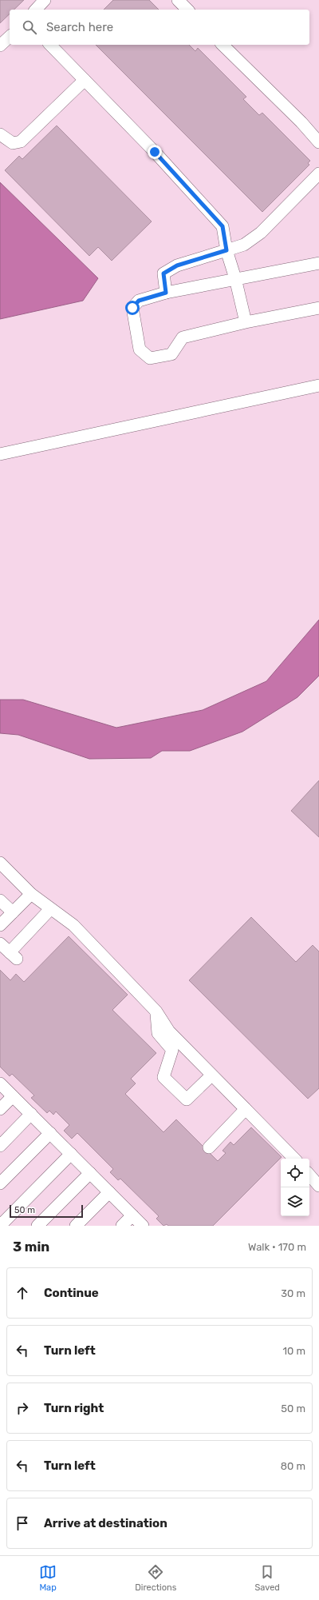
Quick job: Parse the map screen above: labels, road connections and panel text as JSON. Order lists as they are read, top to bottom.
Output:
{
  "scale_bar": "50 m",
  "page": {
    "search": "Search here",
    "scale": "50 m",
    "heading": ["3 min", "Walk · 170 m"],
    "list": [
      ["Continue", "30 m"],
      ["Turn left", "10 m"],
      ["Turn right", "50 m"],
      ["Turn left", "80 m"],
      "Arrive at destination"
    ],
    "nav": ["Map", "Directions", "Saved"]
  }
}
